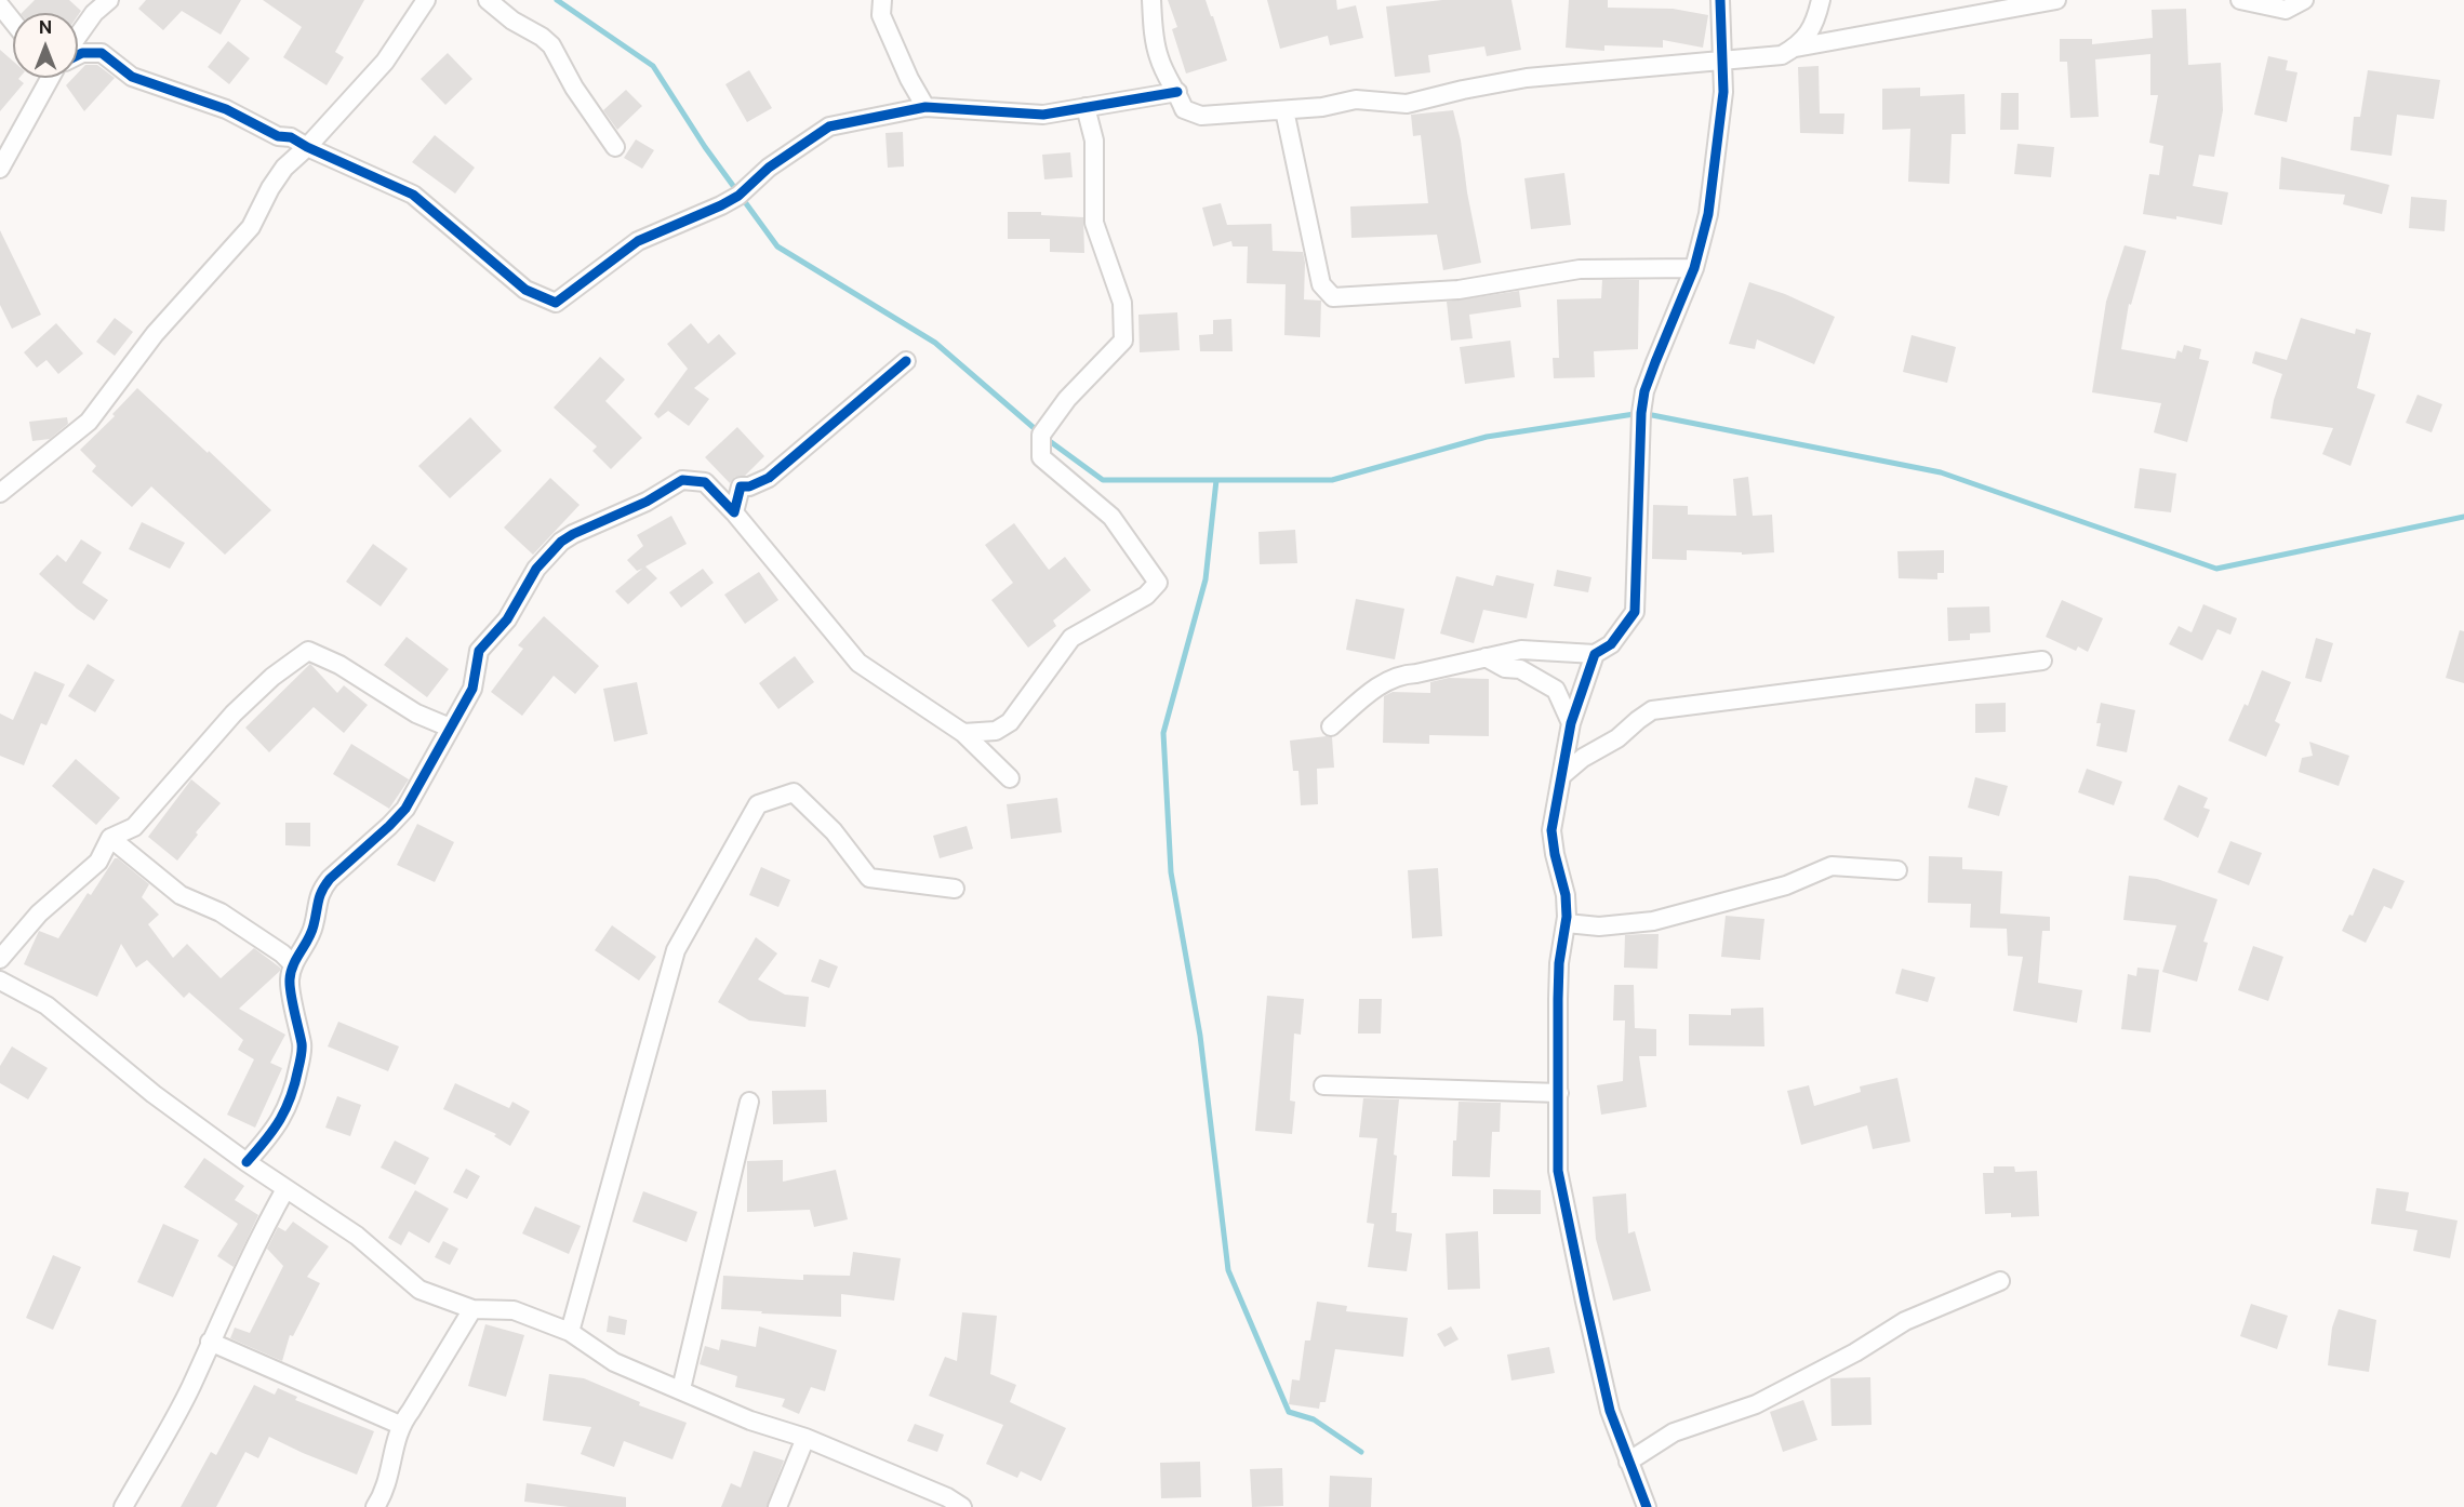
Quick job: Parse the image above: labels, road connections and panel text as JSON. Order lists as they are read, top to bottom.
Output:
{
  "north": "top"
}
